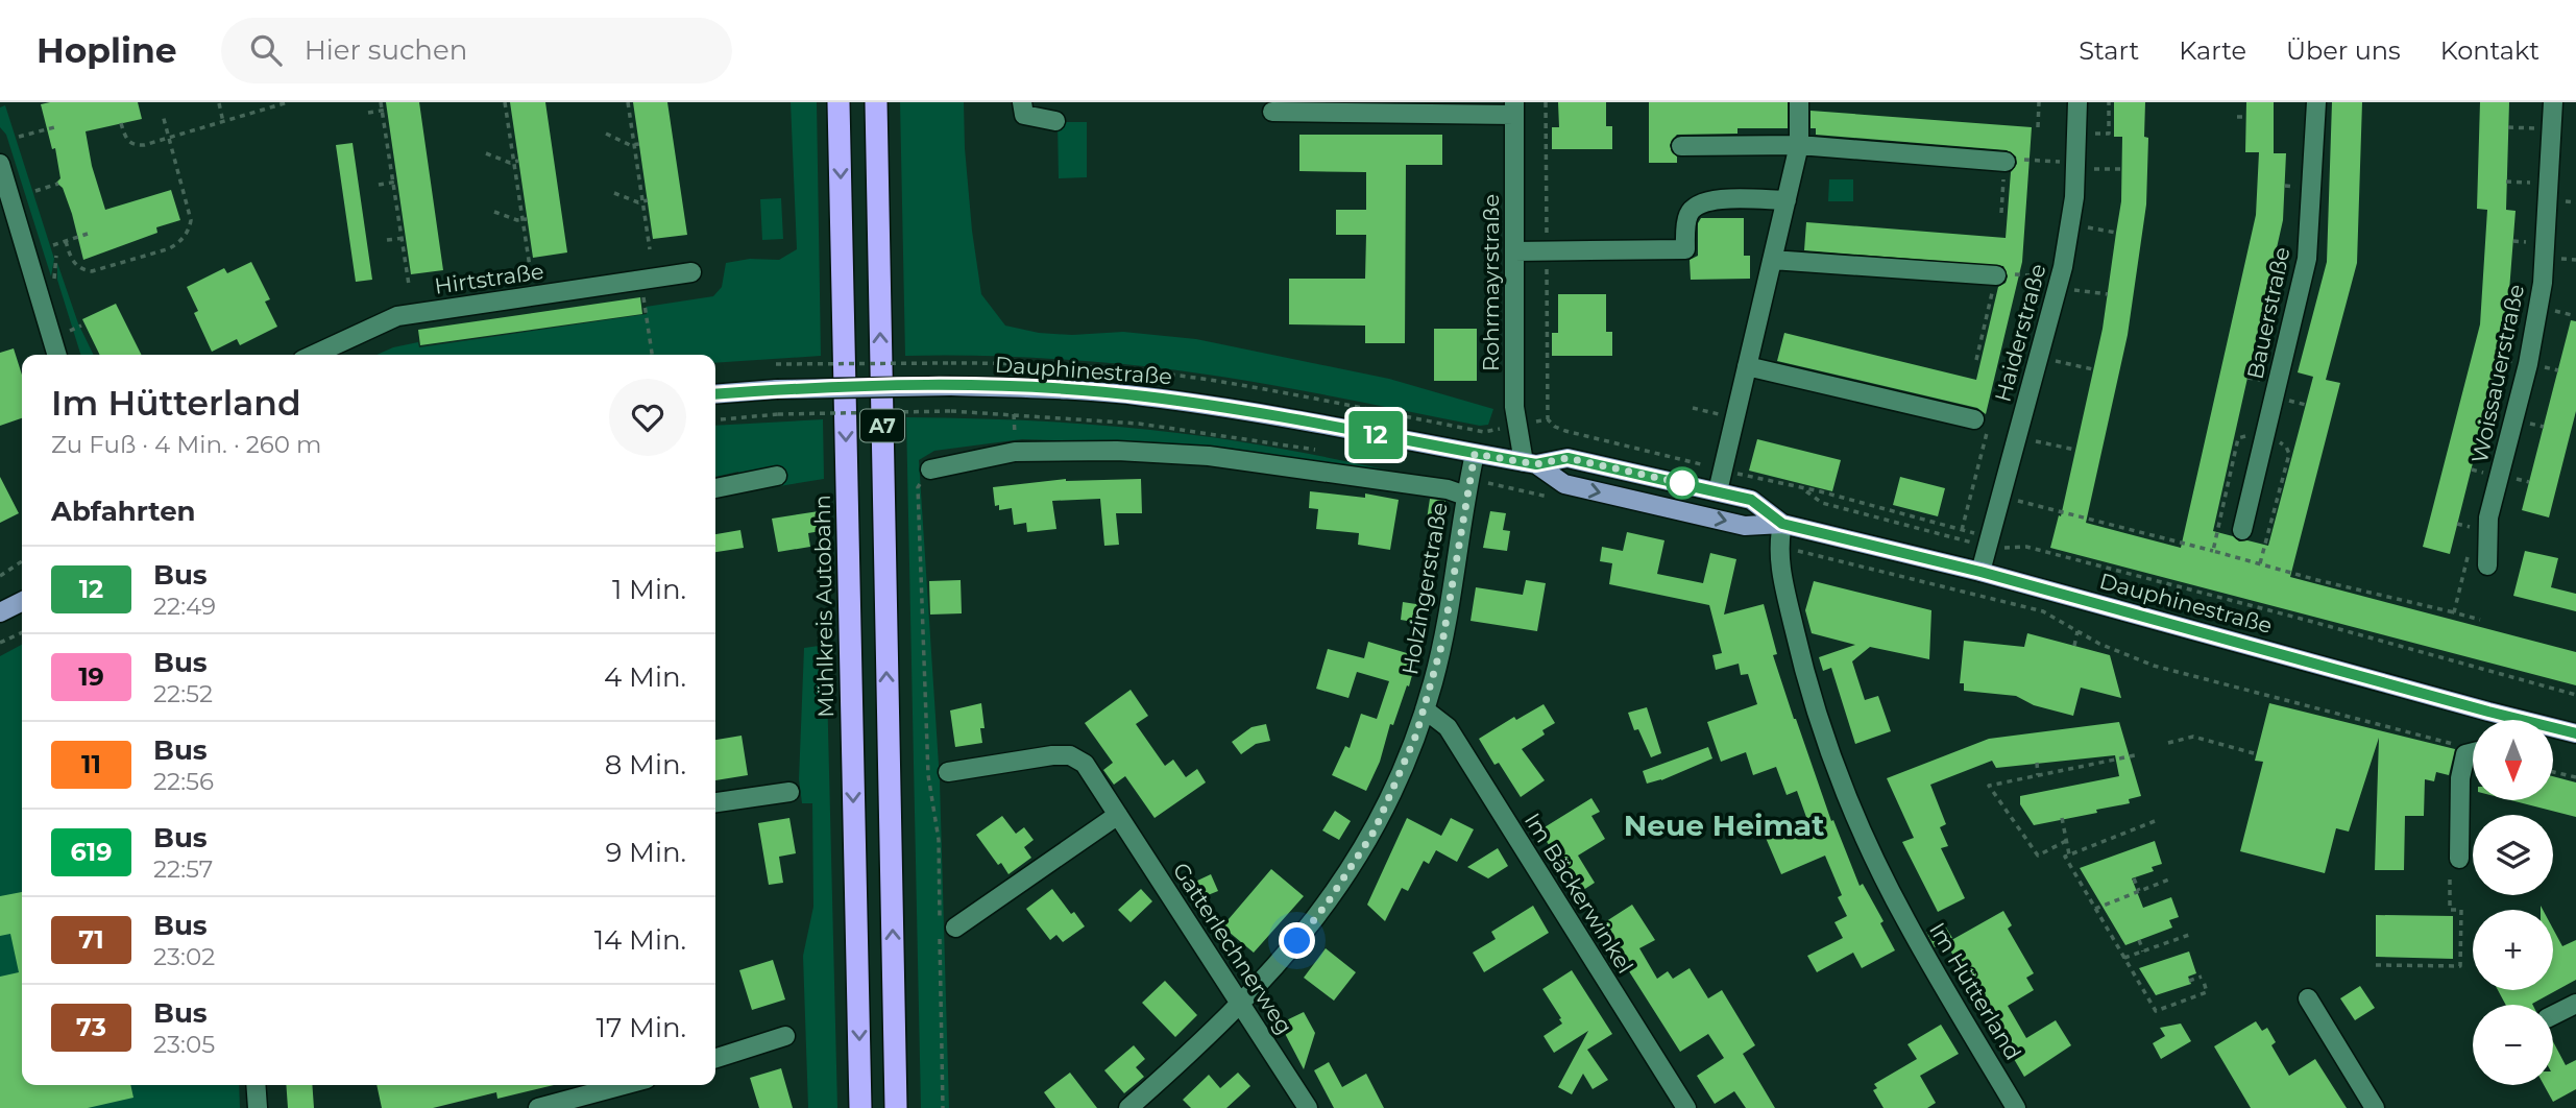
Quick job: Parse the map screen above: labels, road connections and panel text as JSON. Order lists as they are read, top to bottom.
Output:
{
  "streets": {
    "highway": ["A7", "Mühlkreis Autobahn"],
    "main road": ["Dauphinestraße"],
    "street": [
      "Hirtstraße",
      "Rohrmayrstraße",
      "Bauerstraße",
      "Haiderstraße",
      "Woissauerstraße",
      "Holzingerstraße",
      "Im Bäckerwinkel",
      "Gatterlechnerweg",
      "Im Hütterland"
    ]
  },
  "crossings": [
    ["Rohrmayrstraße", "Dauphinestraße"],
    ["Haiderstraße", "Dauphinestraße"],
    ["Dauphinestraße", "Holzingerstraße"],
    ["Dauphinestraße", "Im Hütterland"],
    ["Holzingerstraße", "Im Bäckerwinkel"],
    ["Holzingerstraße", "Gatterlechnerweg"]
  ],
  "districts": ["Neue Heimat"],
  "lines": ["bus line 12"],
  "north": "bottom",
  "page": {
    "header": "Hopline",
    "search": "Hier suchen",
    "nav": [
      "Start",
      "Karte",
      "Über uns",
      "Kontakt"
    ],
    "on_map": "12",
    "heading": [
      ["Im Hütterland", "Zu Fuß · 4 Min. · 260 m"],
      "Abfahrten"
    ],
    "list": [
      {
        "mark": "12",
        "name": "Bus",
        "note": "22:49",
        "value": "1 Min."
      },
      {
        "mark": "19",
        "name": "Bus",
        "note": "22:52",
        "value": "4 Min."
      },
      {
        "mark": "11",
        "name": "Bus",
        "note": "22:56",
        "value": "8 Min."
      },
      {
        "mark": "619",
        "name": "Bus",
        "note": "22:57",
        "value": "9 Min."
      },
      {
        "mark": "71",
        "name": "Bus",
        "note": "23:02",
        "value": "14 Min."
      },
      {
        "mark": "73",
        "name": "Bus",
        "note": "23:05",
        "value": "17 Min."
      }
    ],
    "map_buttons": ["+", "−"]
  }
}
